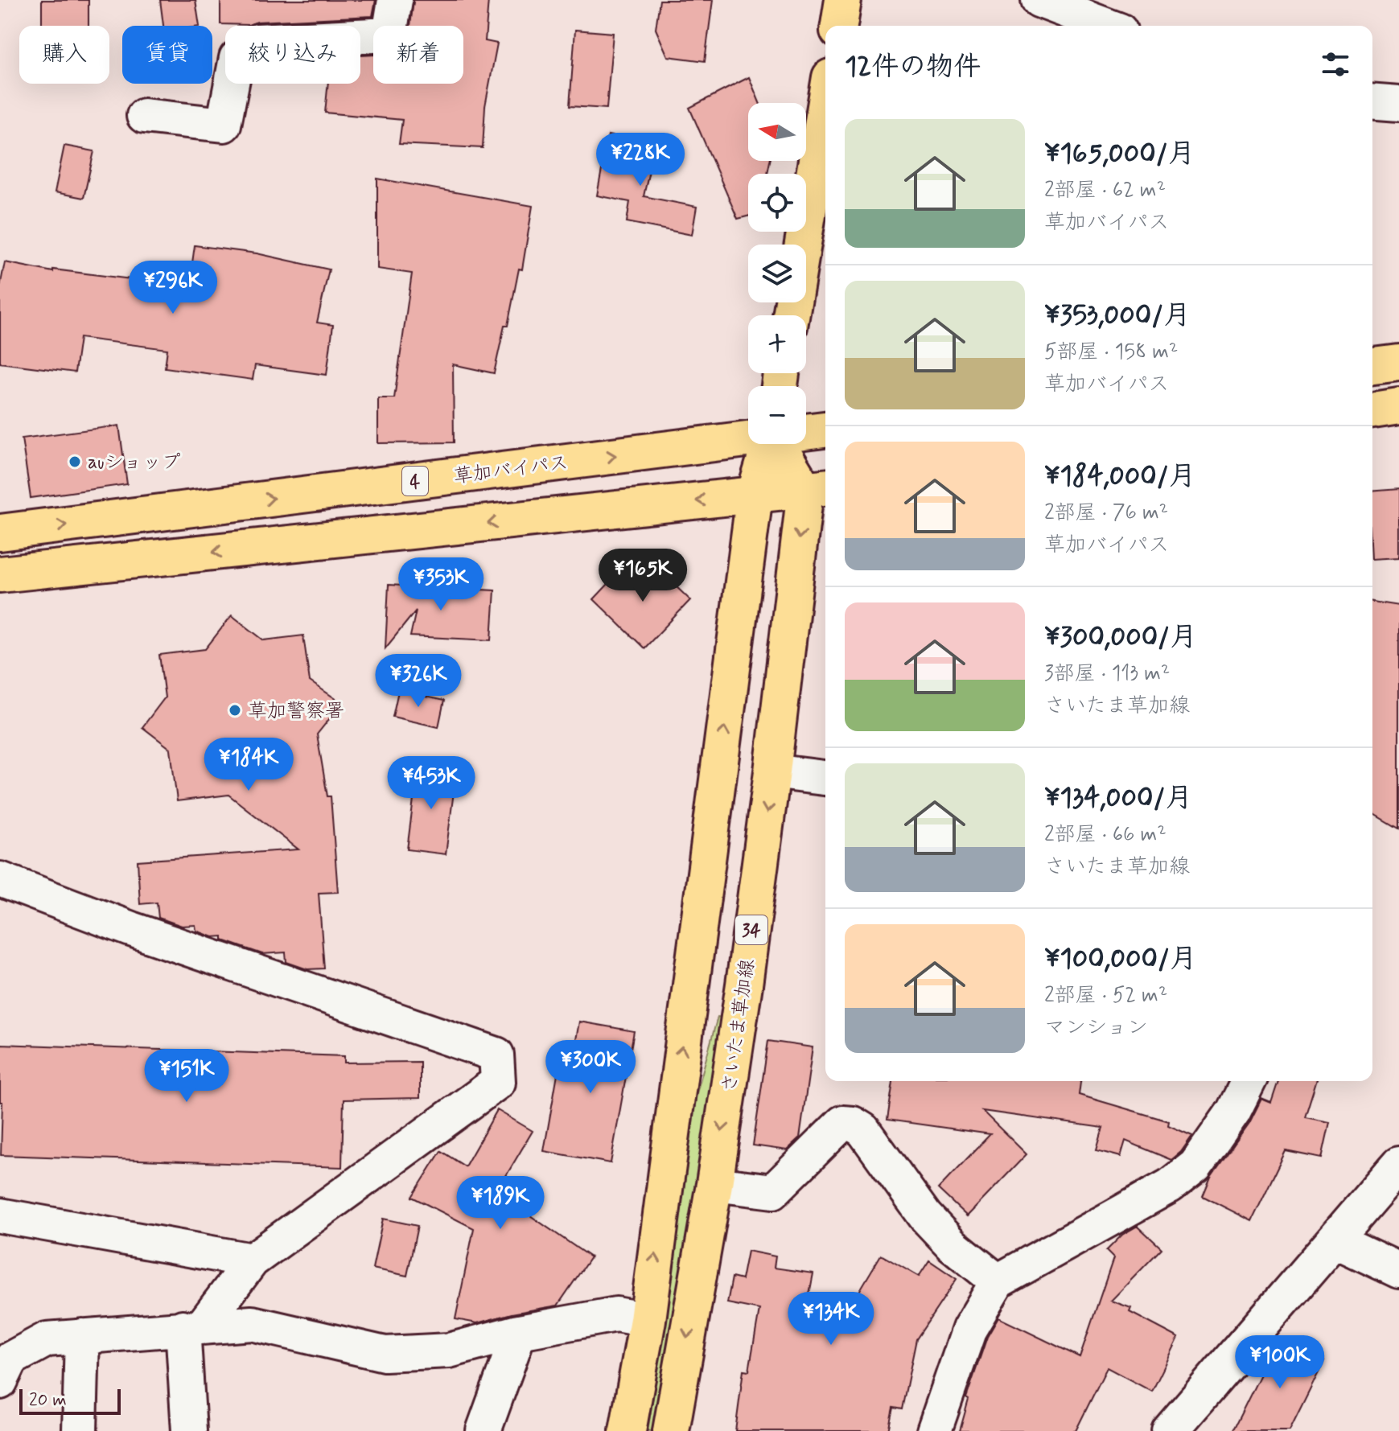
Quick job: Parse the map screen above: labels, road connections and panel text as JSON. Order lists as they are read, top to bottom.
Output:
{
  "streets": {
    "main road": [
      "草加バイパス",
      "4",
      "34",
      "さいたま草加線"
    ]
  },
  "places": ["auショップ", "草加警察署"],
  "scale_bar": "20 m",
  "north": "left",
  "page": {
    "chip": [
      "購入",
      "賃貸",
      "絞り込み",
      "新着"
    ],
    "heading": "12件の物件",
    "map_buttons": ["+", "−"],
    "list": [
      {
        "name": "¥165,000/月",
        "note": "2部屋 · 62 m² · 草加バイパス"
      },
      {
        "name": "¥353,000/月",
        "note": "5部屋 · 158 m² · 草加バイパス"
      },
      {
        "name": "¥184,000/月",
        "note": "2部屋 · 76 m² · 草加バイパス"
      },
      {
        "name": "¥300,000/月",
        "note": "3部屋 · 113 m² · さいたま草加線"
      },
      {
        "name": "¥134,000/月",
        "note": "2部屋 · 66 m² · さいたま草加線"
      },
      {
        "name": "¥100,000/月",
        "note": "2部屋 · 52 m² · マンション"
      }
    ],
    "price": [
      "¥228K",
      "¥296K",
      "¥165K",
      "¥353K",
      "¥326K",
      "¥184K",
      "¥453K",
      "¥300K",
      "¥151K",
      "¥189K",
      "¥134K",
      "¥100K"
    ],
    "scale": "20 m"
  }
}
